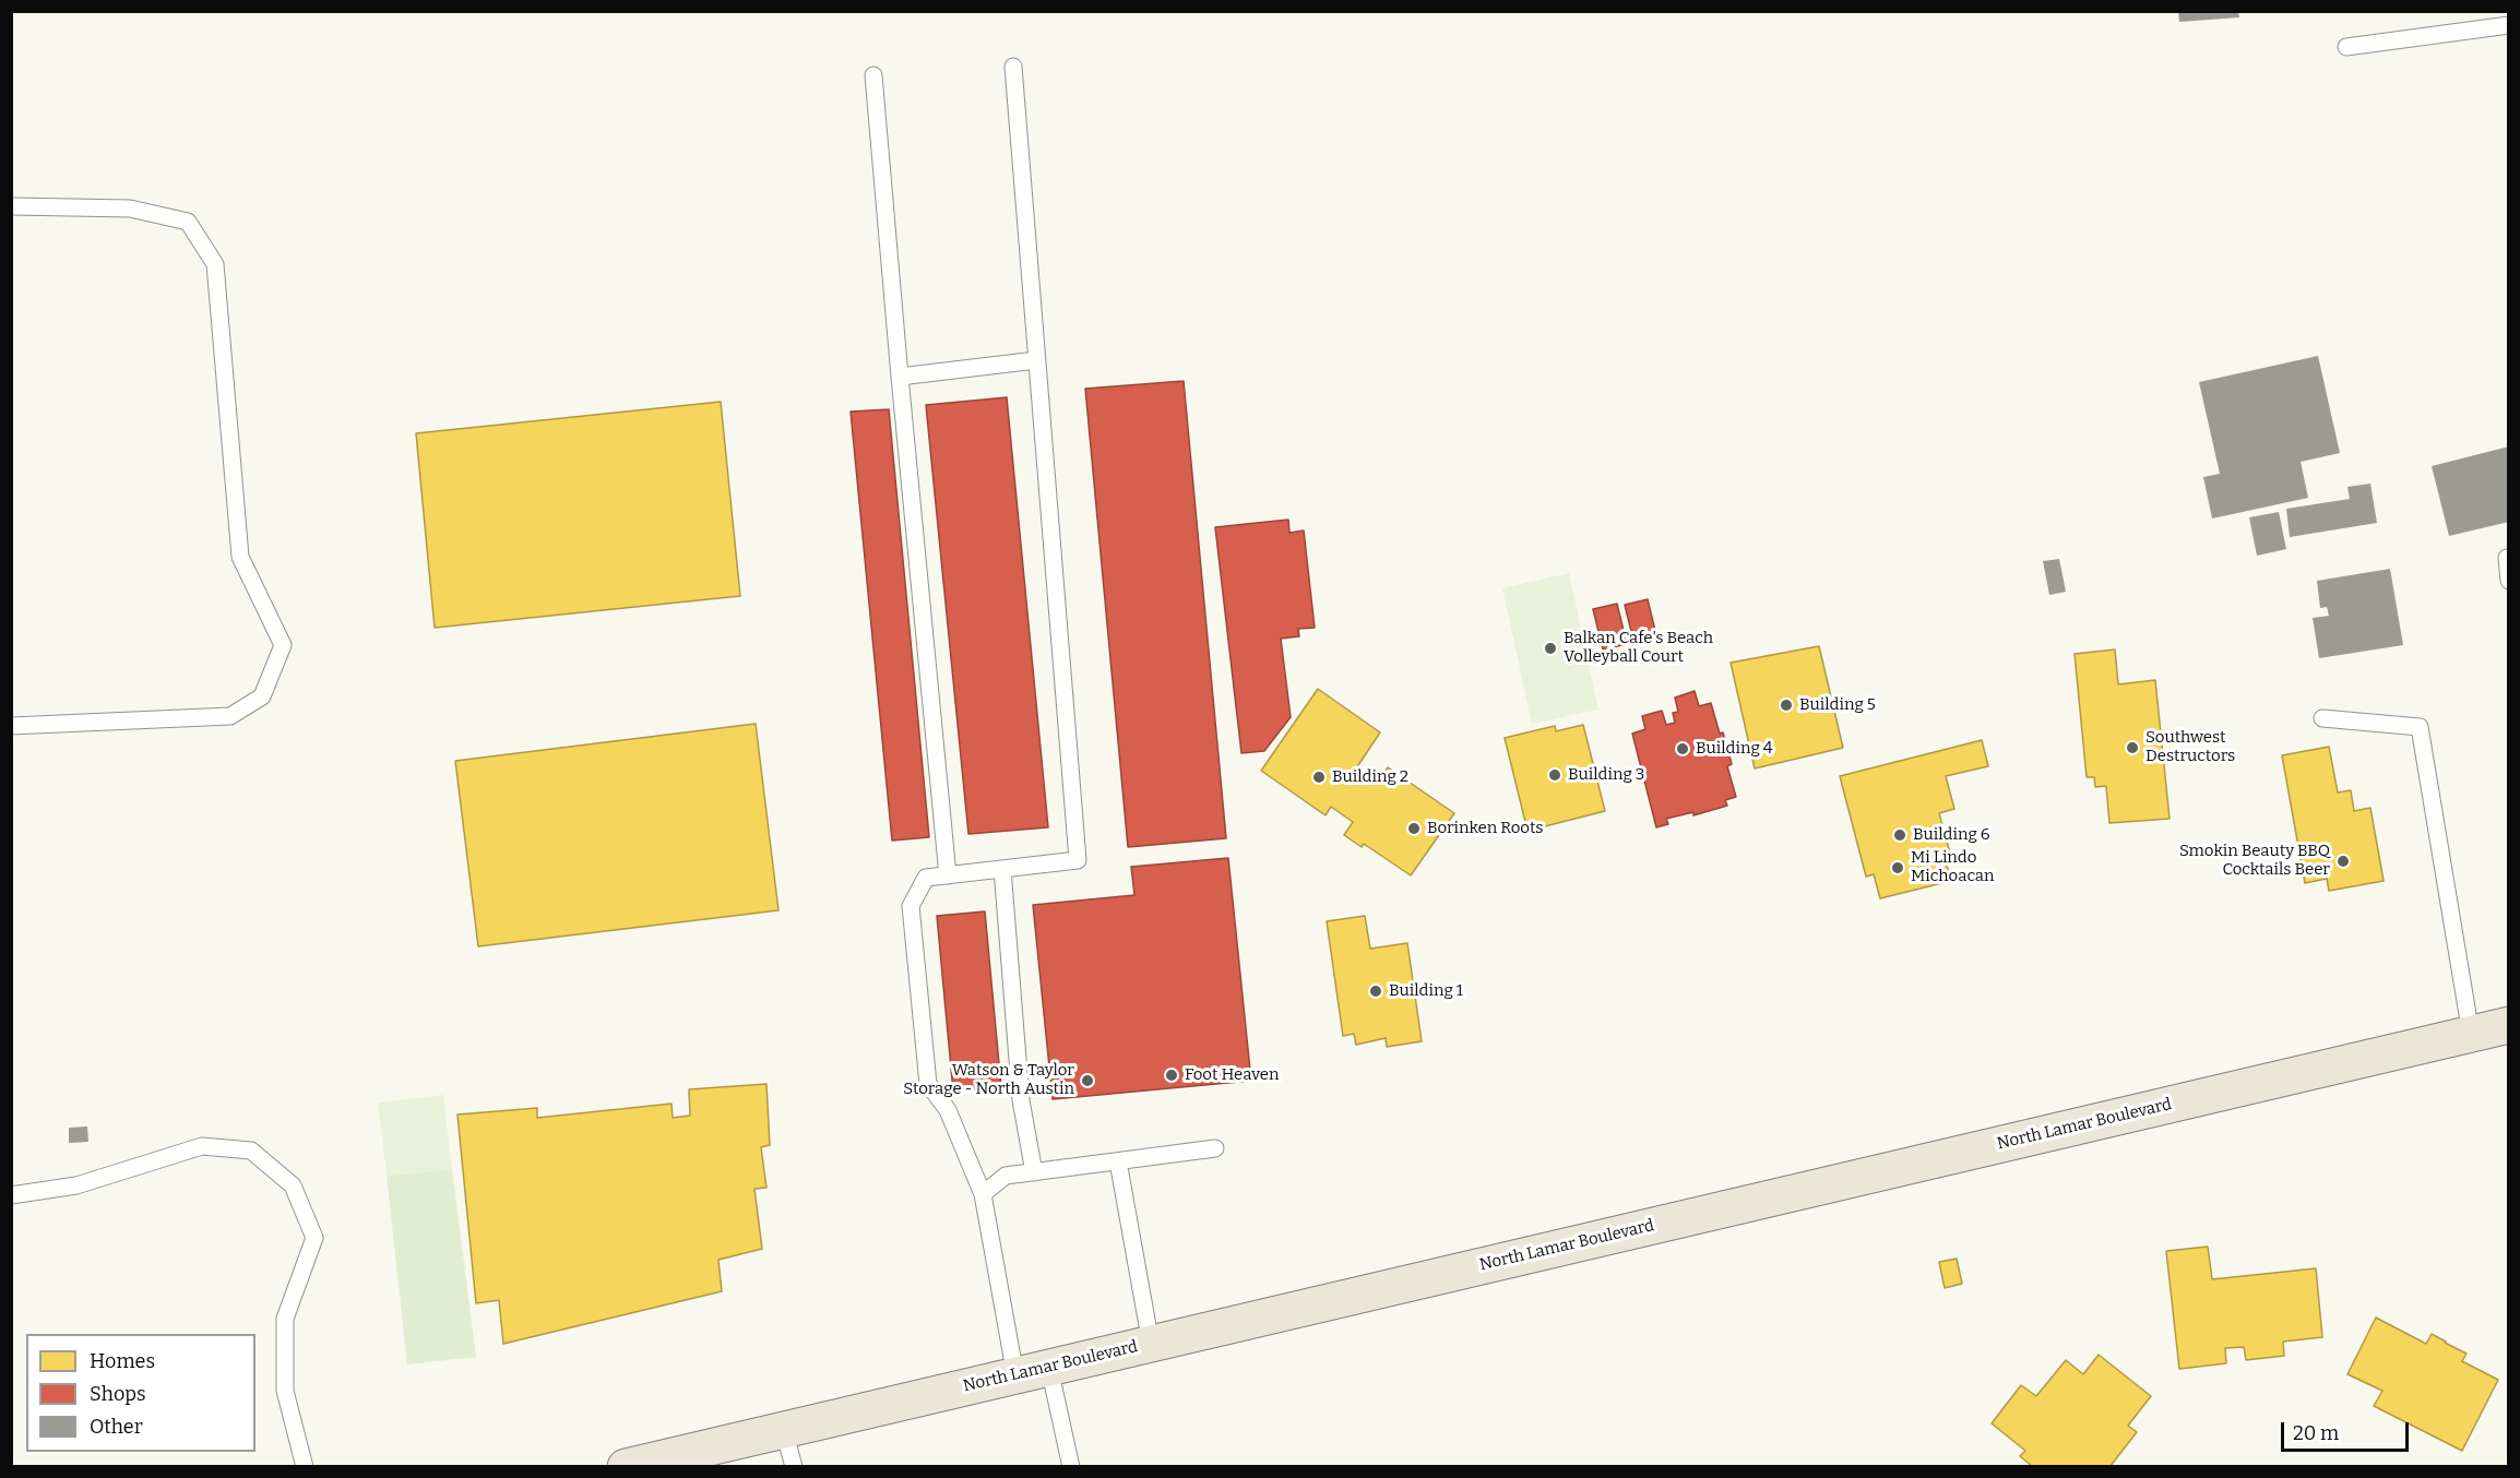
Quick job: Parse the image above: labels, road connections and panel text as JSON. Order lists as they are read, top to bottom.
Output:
{
  "streets": {
    "main road": ["North Lamar Boulevard"]
  },
  "places": [
    "Balkan Cafe's Beach Volleyball Court",
    "Building 5",
    "Southwest Destructors",
    "Building 4",
    "Building 3",
    "Building 2",
    "Borinken Roots",
    "Building 6",
    "Smokin Beauty BBQ Cocktails Beer",
    "Mi Lindo Michoacan",
    "Building 1",
    "Foot Heaven",
    "Watson & Taylor Storage - North Austin"
  ],
  "legend": ["Homes", "Shops", "Other"],
  "scale_bar": "20 m"
}
